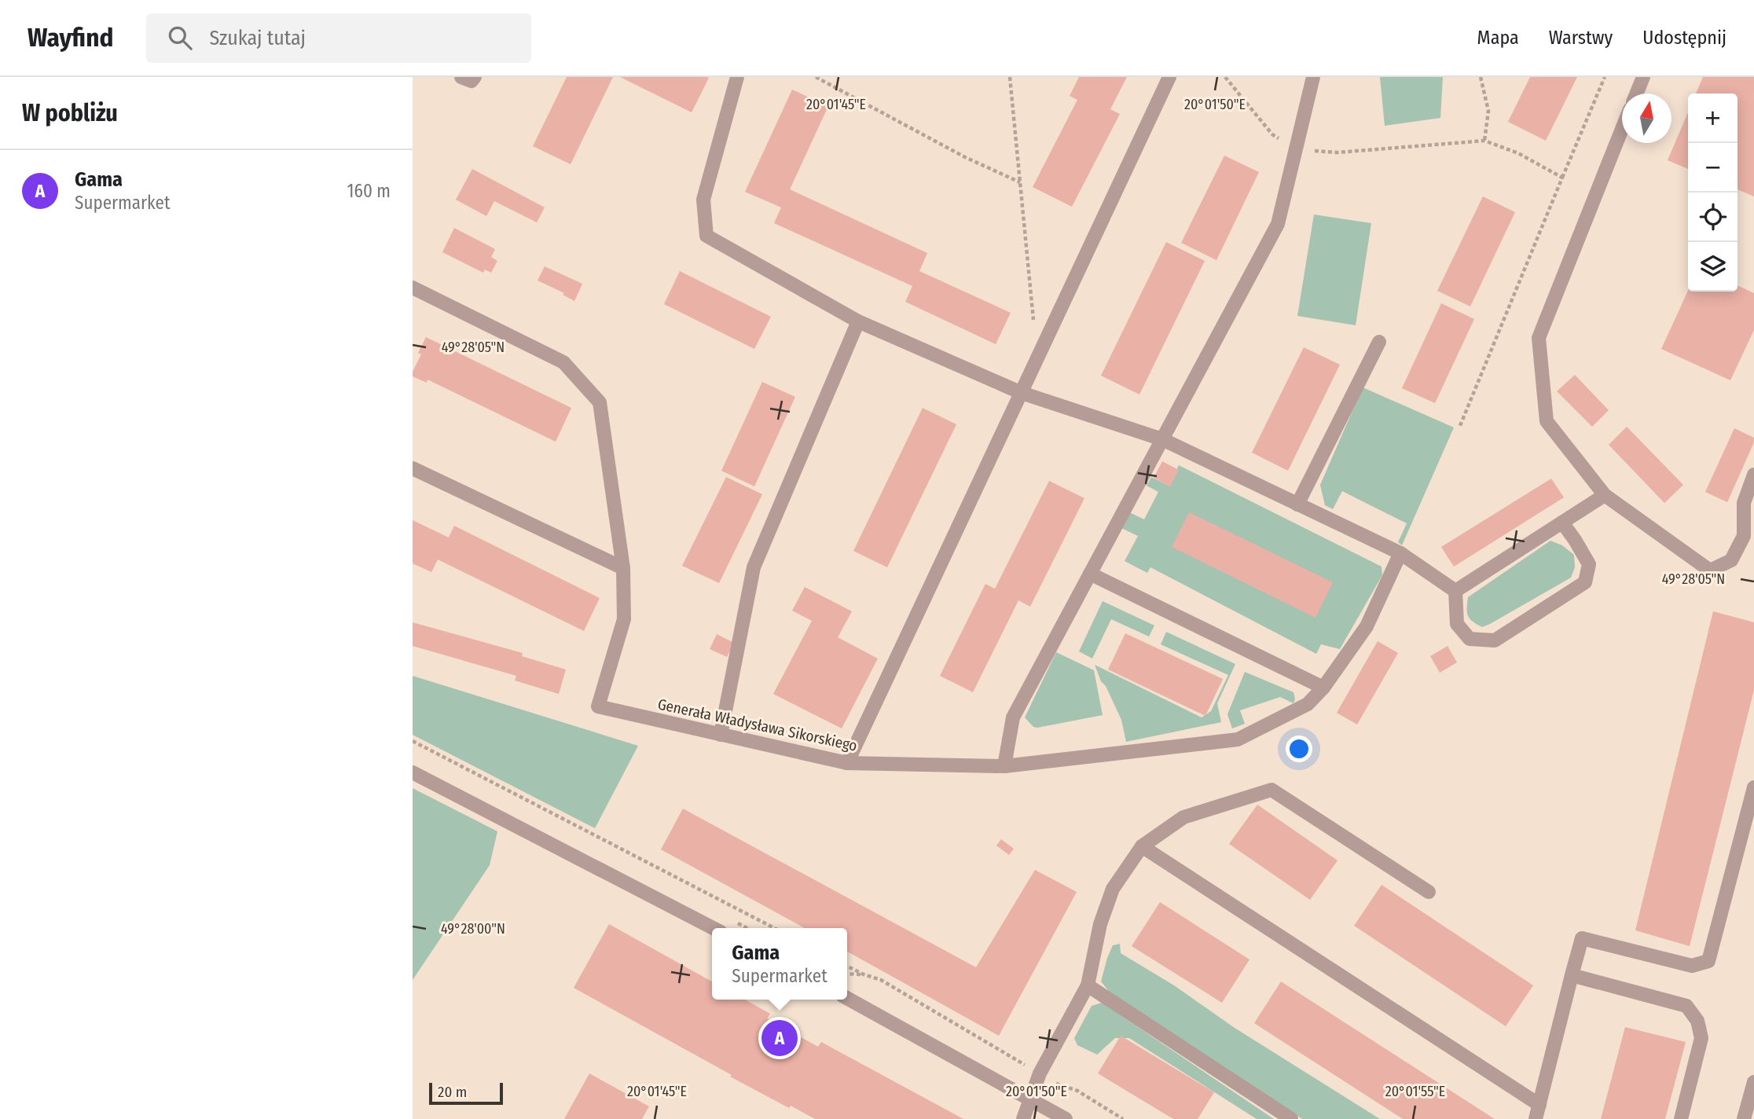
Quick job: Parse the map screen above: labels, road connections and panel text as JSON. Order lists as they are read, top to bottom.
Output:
{
  "streets": {
    "street": ["Generała Władysława Sikorskiego"]
  },
  "scale_bar": "20 m",
  "north": "top",
  "page": {
    "header": "Wayfind",
    "search": "Szukaj tutaj",
    "nav": ["Mapa", "Warstwy", "Udostępnij"],
    "heading": "W pobliżu",
    "map_buttons": ["+", "−"],
    "list": [
      {
        "mark": "A",
        "name": "Gama",
        "note": "Supermarket",
        "value": "160 m"
      }
    ],
    "popup": ["Gama", "Supermarket"],
    "pins": "A",
    "scale": "20 m"
  },
  "coordinates": [
    "20°01'45\"E",
    "20°01'50\"E",
    "49°28'05\"N",
    "49°28'00\"N",
    "20°01'55\"E"
  ]
}
